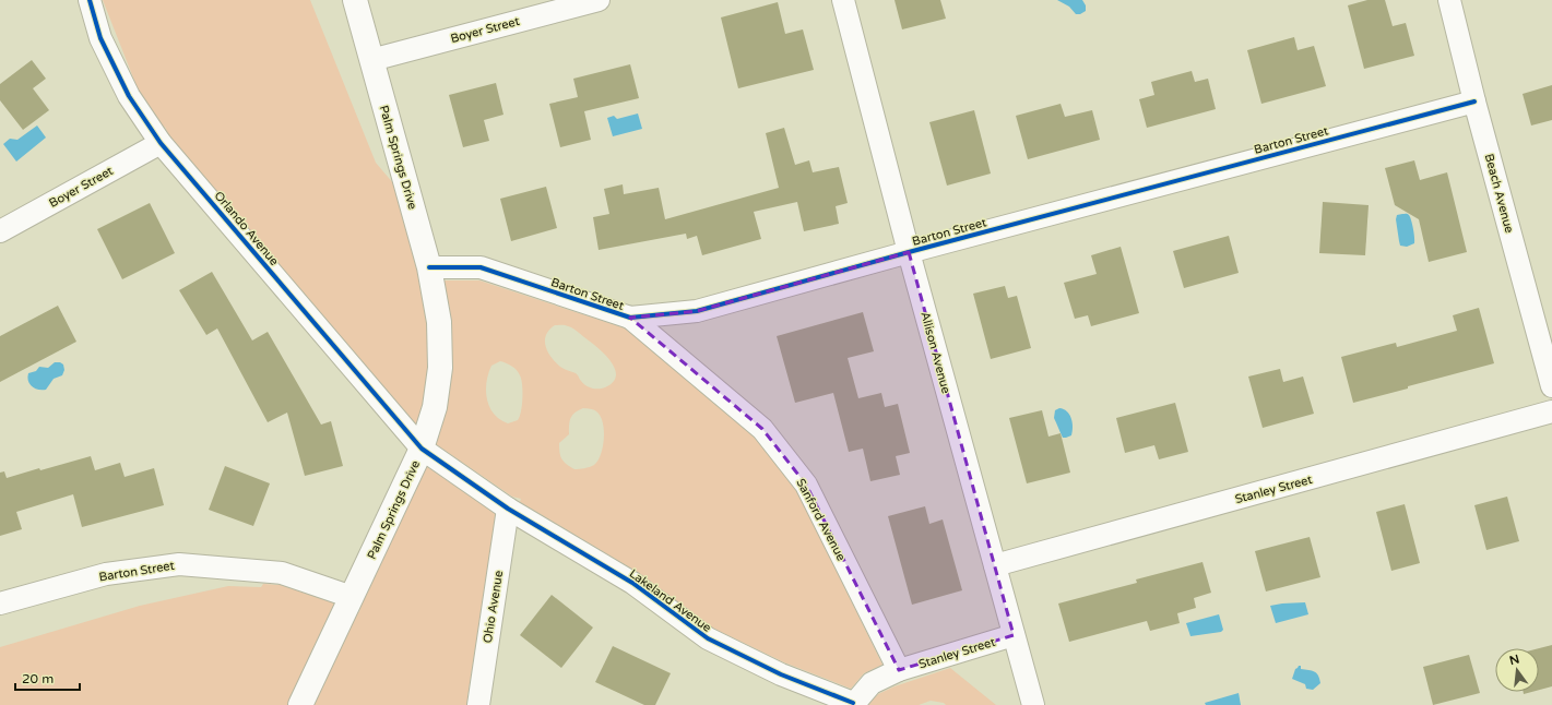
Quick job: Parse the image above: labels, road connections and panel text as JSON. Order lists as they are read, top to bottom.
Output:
{
  "streets": {
    "street": [
      "Boyer Street",
      "Barton Street",
      "Palm Springs Drive",
      "Beach Avenue",
      "Orlando Avenue",
      "Allison Avenue",
      "Stanley Street",
      "Sanford Avenue",
      "Lakeland Avenue",
      "Ohio Avenue"
    ]
  },
  "crossings": [
    ["Boyer Street", "Palm Springs Drive"],
    ["Boyer Street", "Orlando Avenue"],
    ["Barton Street", "Palm Springs Drive"],
    ["Barton Street", "Beach Avenue"],
    ["Barton Street", "Allison Avenue"],
    ["Barton Street", "Sanford Avenue"],
    ["Palm Springs Drive", "Orlando Avenue"],
    ["Palm Springs Drive", "Lakeland Avenue"],
    ["Orlando Avenue", "Lakeland Avenue"],
    ["Allison Avenue", "Stanley Street"],
    ["Stanley Street", "Sanford Avenue"],
    ["Lakeland Avenue", "Ohio Avenue"]
  ],
  "scale_bar": "20 m",
  "north": "top"
}
